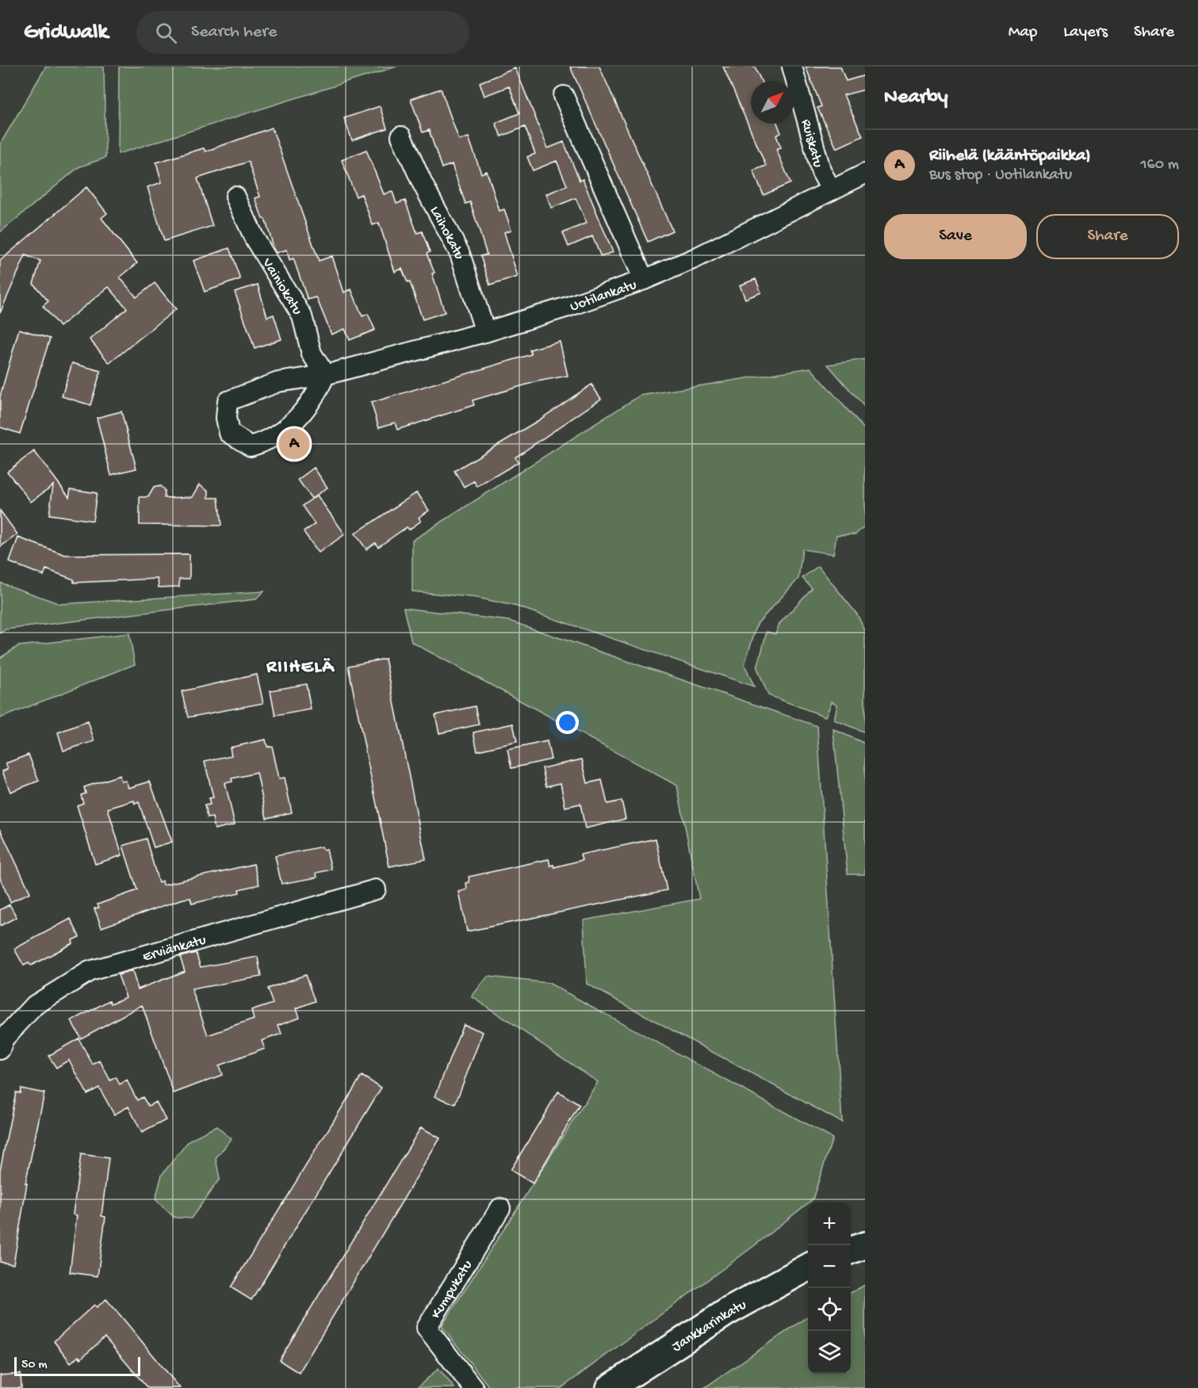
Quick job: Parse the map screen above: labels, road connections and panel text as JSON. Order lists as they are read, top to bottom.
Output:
{
  "streets": {
    "street": [
      "Ruiskatu",
      "Laihokatu",
      "Vainiokatu",
      "Uotilankatu",
      "Erviänkatu",
      "Kumpukatu",
      "Jankkarinkatu"
    ]
  },
  "crossings": [
    ["Ruiskatu", "Uotilankatu"],
    ["Laihokatu", "Uotilankatu"],
    ["Vainiokatu", "Uotilankatu"]
  ],
  "districts": ["RIIHELÄ"],
  "scale_bar": "50 m",
  "north": "top right",
  "page": {
    "header": "Gridwalk",
    "search": "Search here",
    "nav": ["Map", "Layers", "Share"],
    "heading": "Nearby",
    "list": [
      {
        "mark": "A",
        "name": "Riihelä (kääntöpaikka)",
        "note": "Bus stop · Uotilankatu",
        "value": "160 m"
      }
    ],
    "buttons": ["Save", "Share"],
    "pins": "A",
    "map_buttons": ["+", "−"],
    "scale": "50 m"
  }
}
